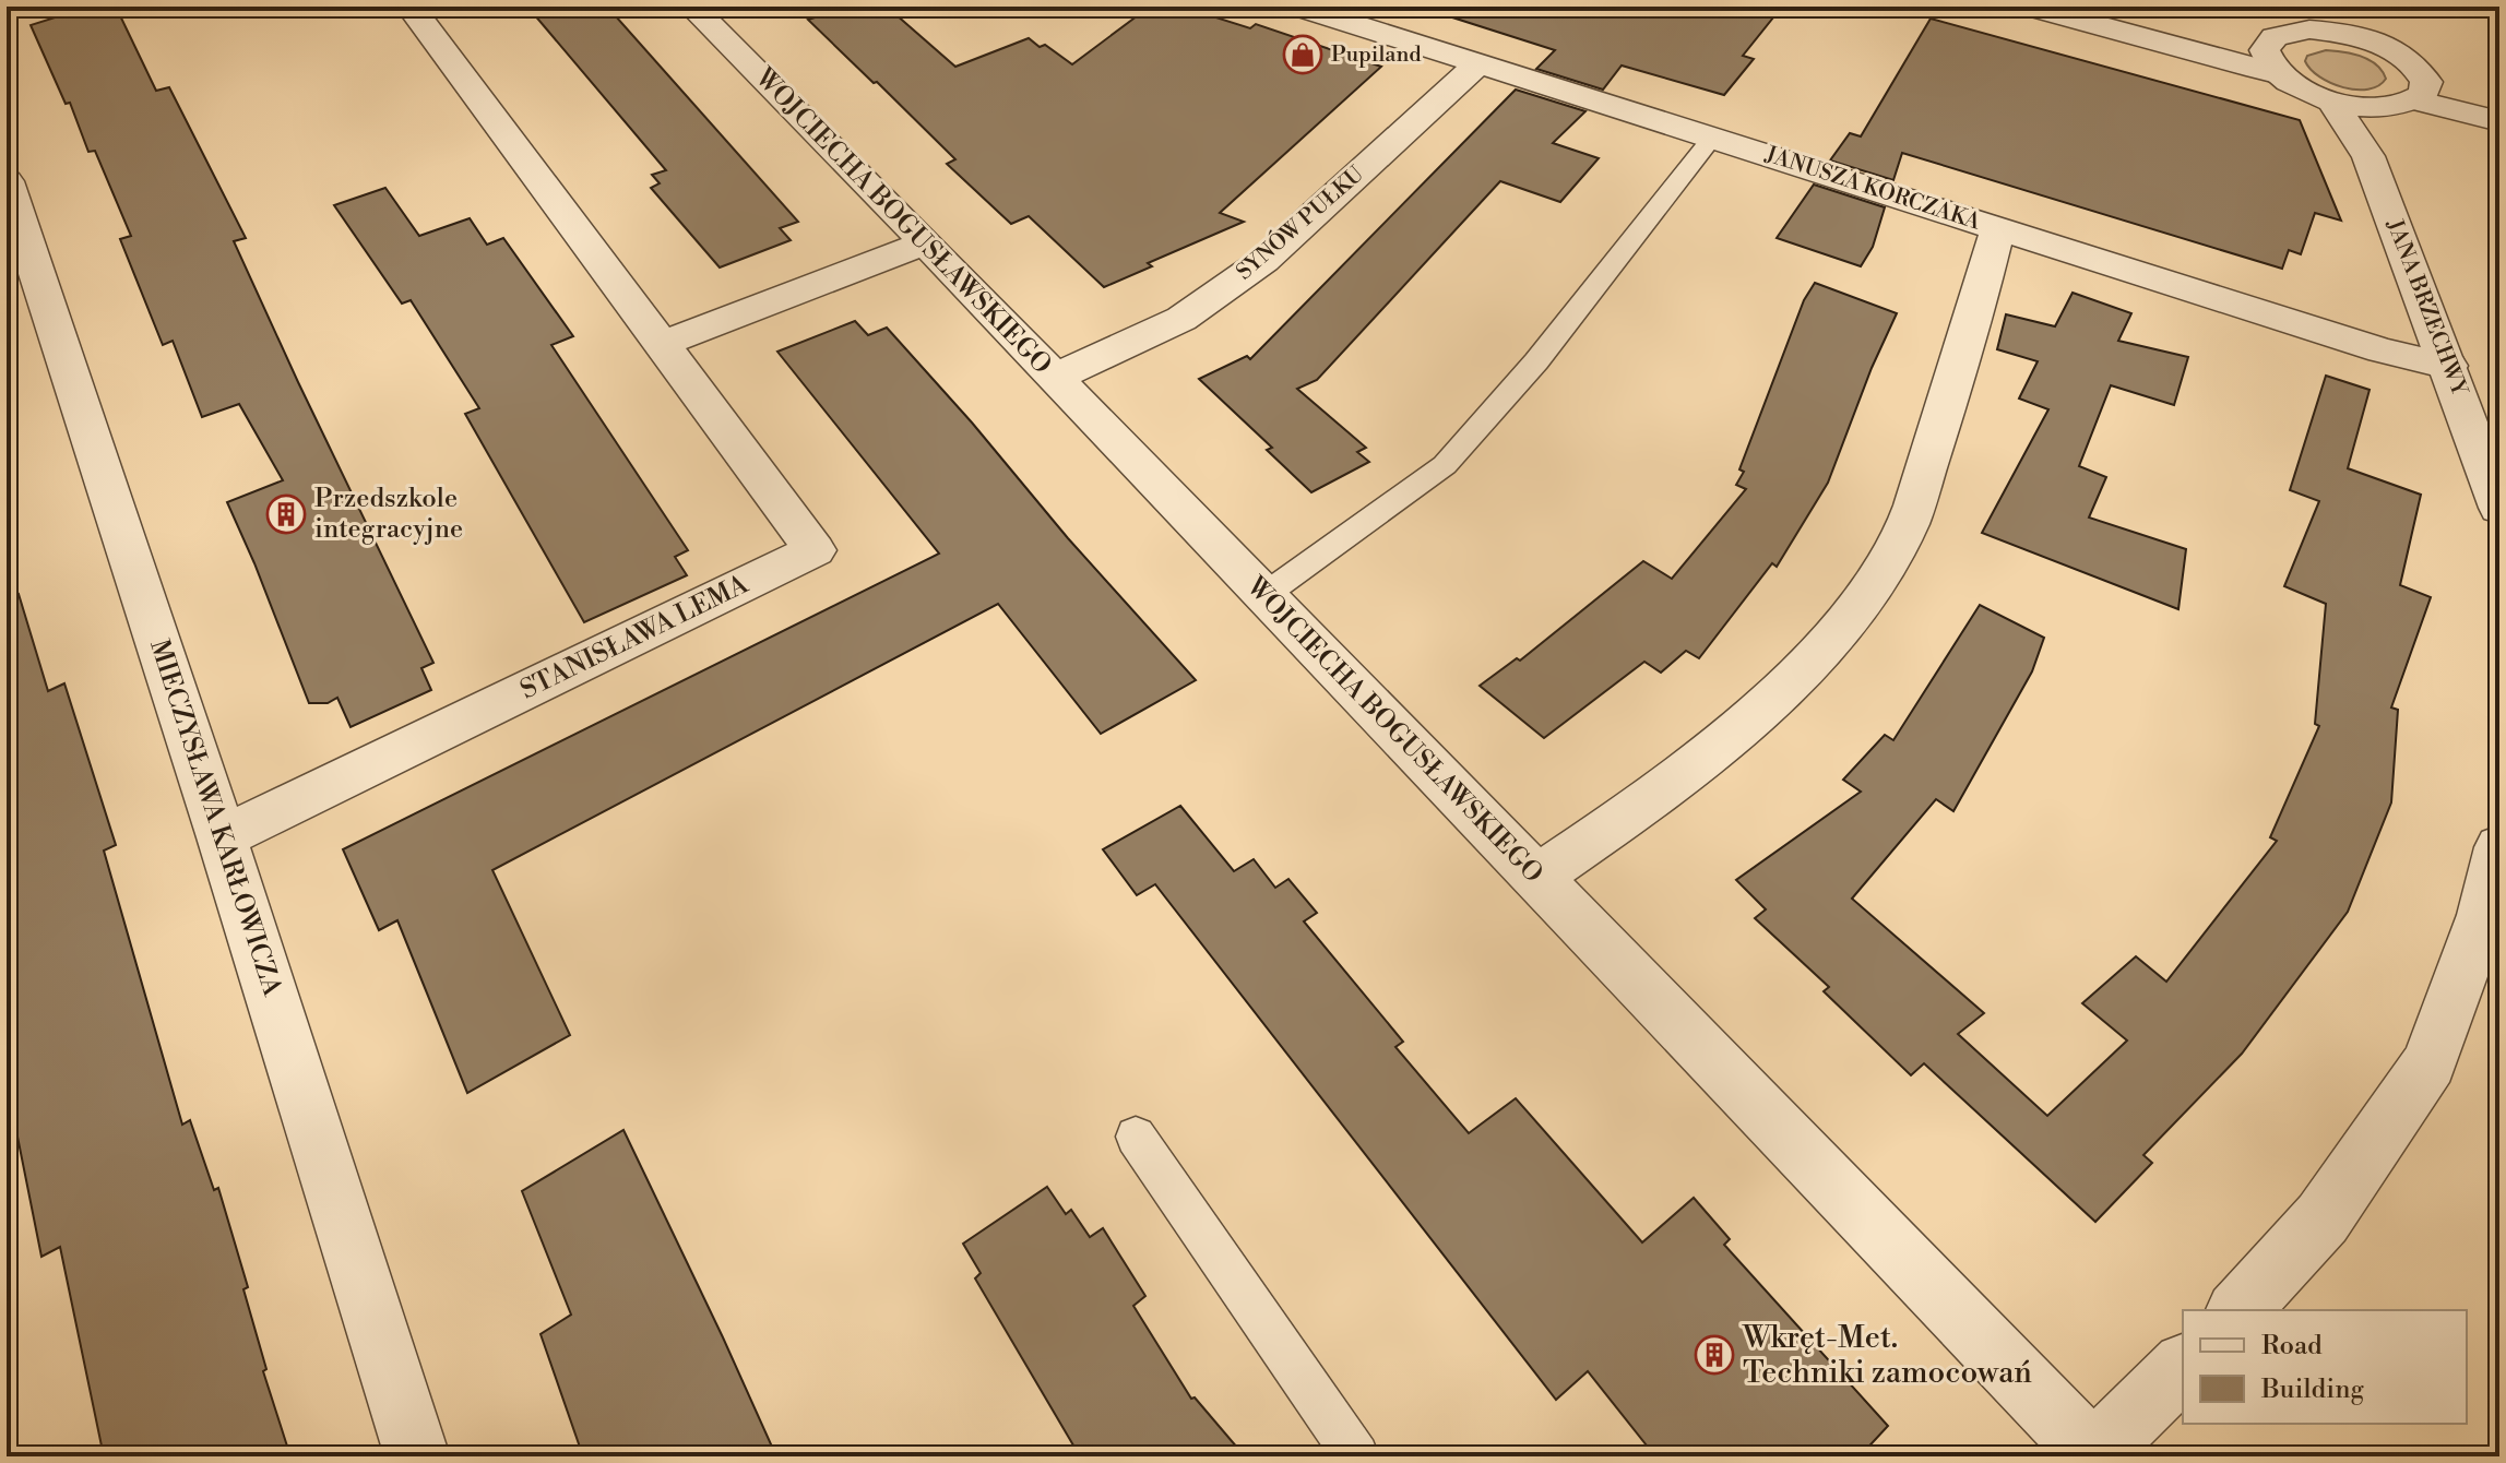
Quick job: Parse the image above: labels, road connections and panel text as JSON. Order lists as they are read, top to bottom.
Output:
{
  "streets": {
    "street": [
      "JANUSZA KORCZAKA",
      "WOJCIECHA BOGUSŁAWSKIEGO",
      "SYNÓW PUŁKU",
      "JANA BRZECHWY",
      "STANISŁAWA LEMA",
      "MIECZYSŁAWA KARŁOWICZA"
    ]
  },
  "crossings": [
    ["JANUSZA KORCZAKA", "SYNÓW PUŁKU"],
    ["JANUSZA KORCZAKA", "JANA BRZECHWY"],
    ["WOJCIECHA BOGUSŁAWSKIEGO", "SYNÓW PUŁKU"],
    ["STANISŁAWA LEMA", "MIECZYSŁAWA KARŁOWICZA"]
  ],
  "places": {
    "shop": ["Pupiland"],
    "building": ["Przedszkole integracyjne", "Wkręt-Met. Techniki zamocowań"]
  },
  "legend": ["Road", "Building"]
}
